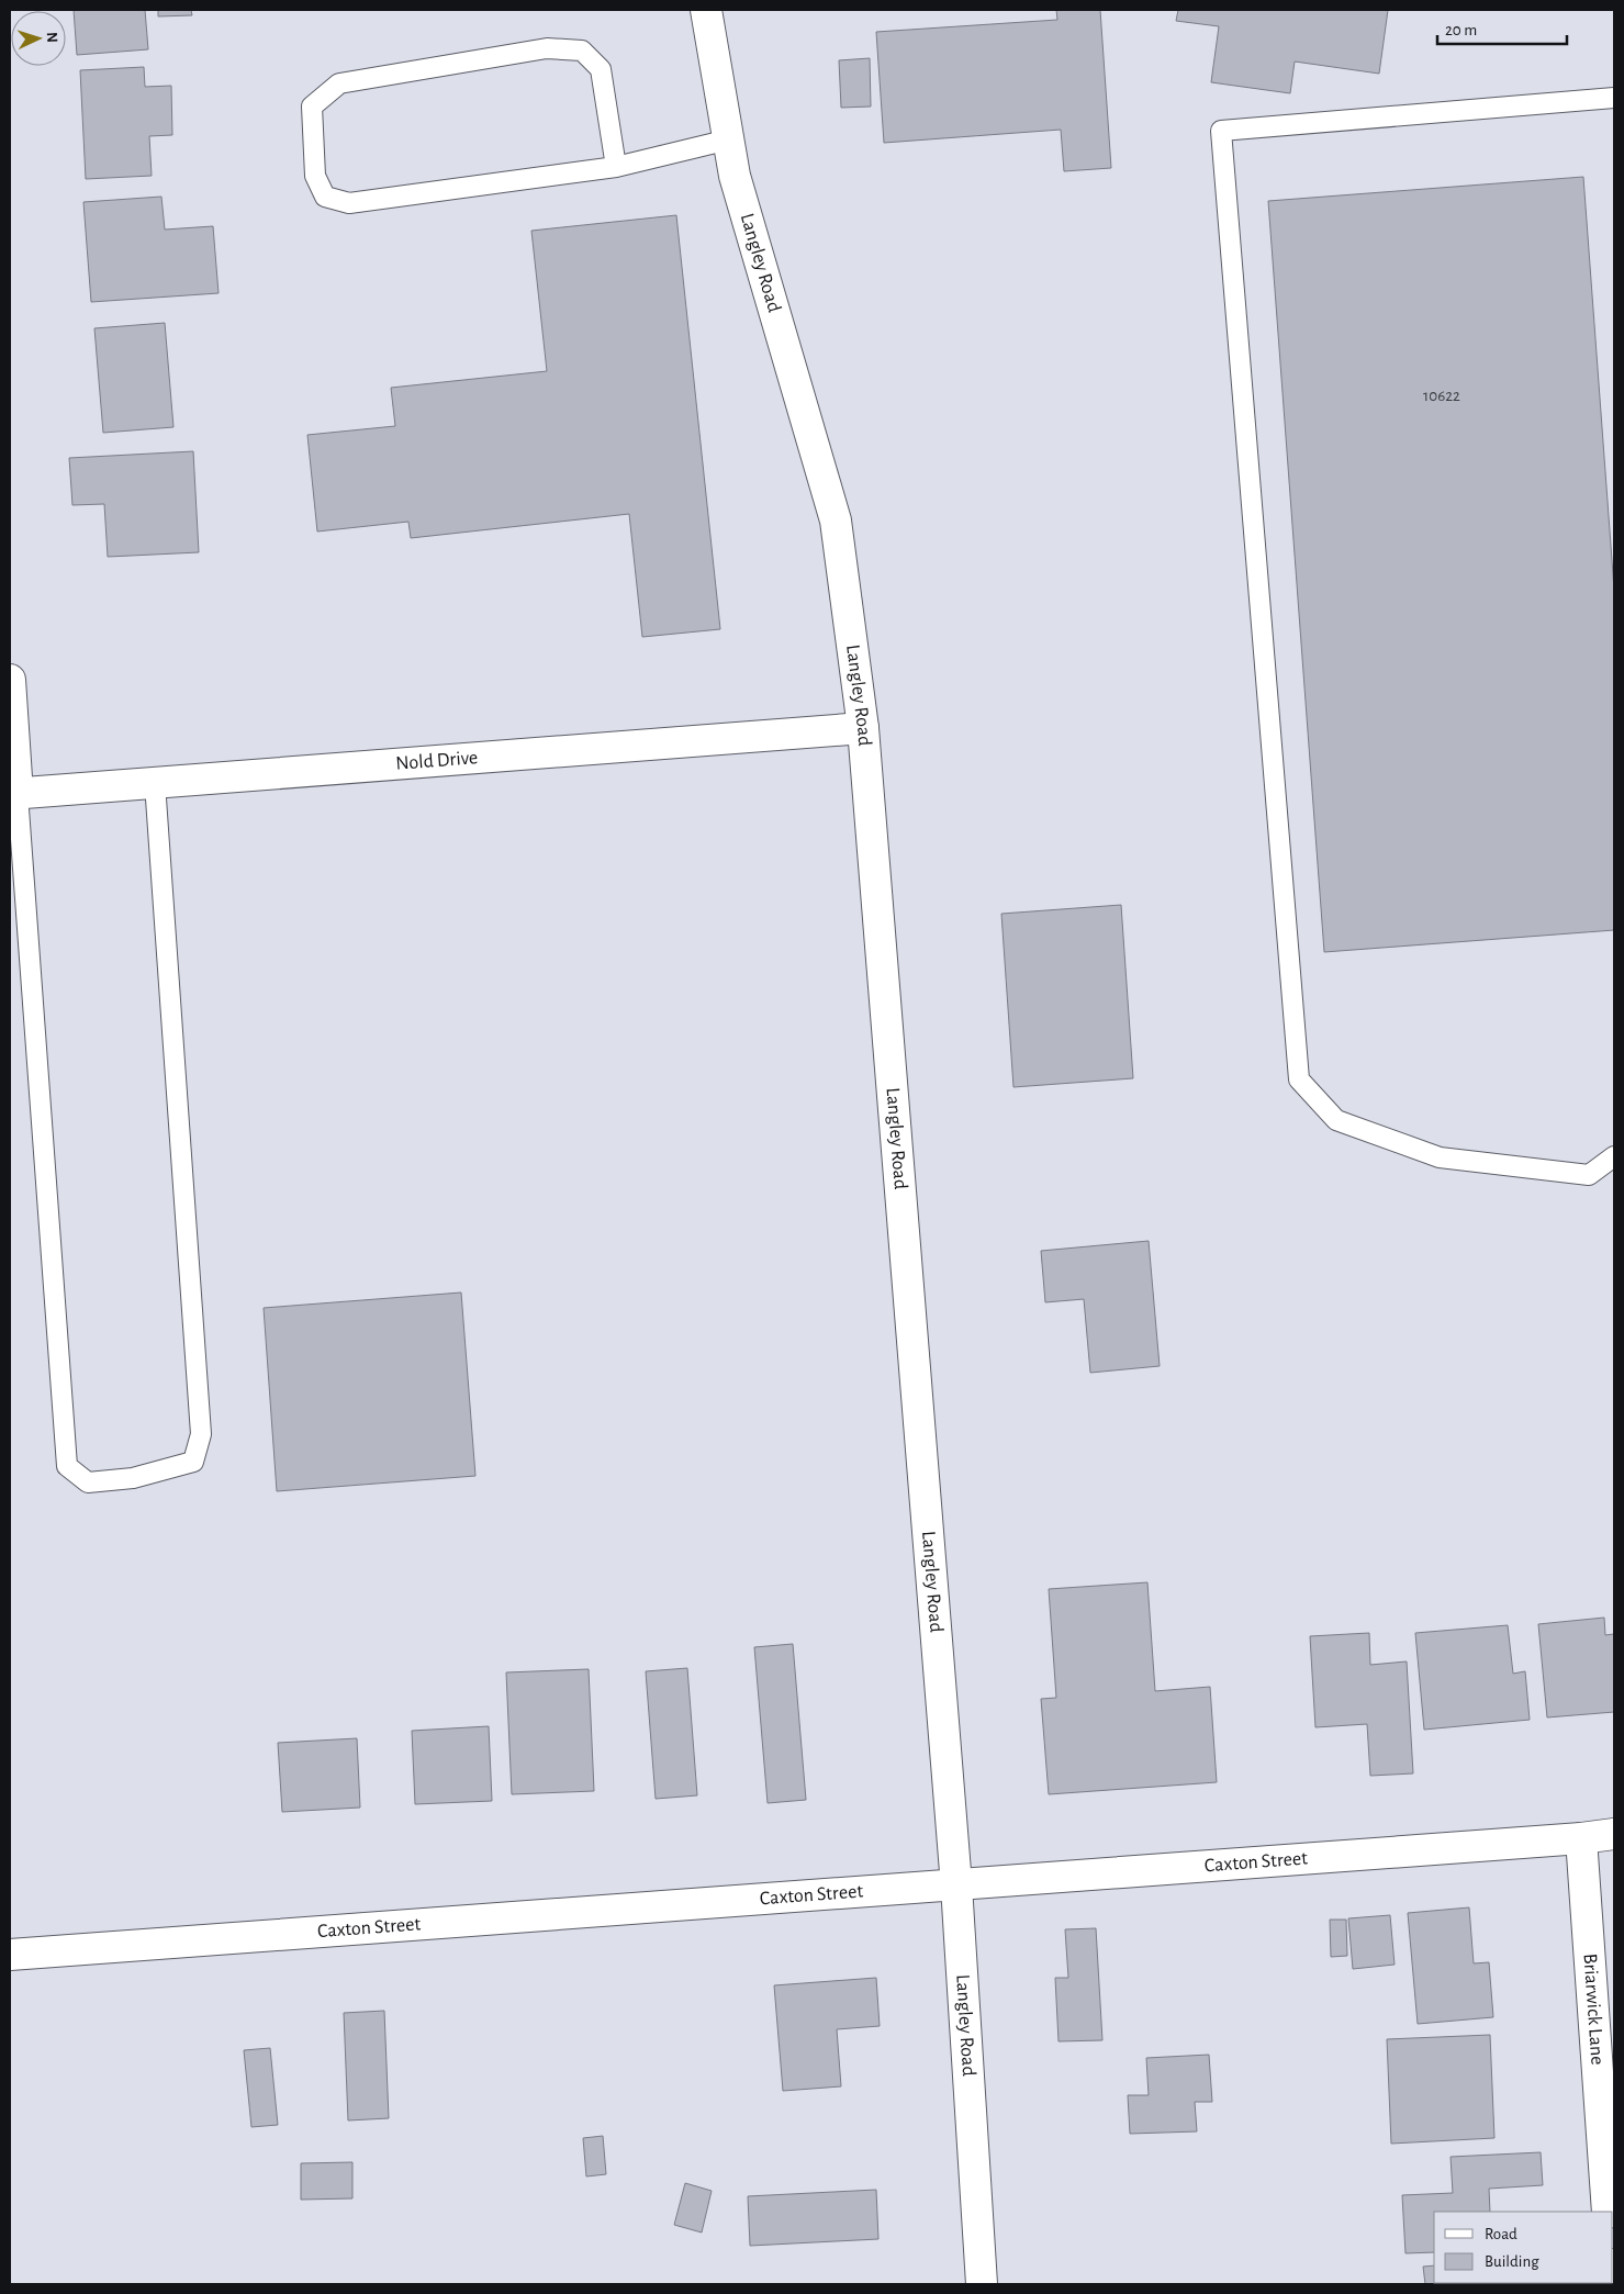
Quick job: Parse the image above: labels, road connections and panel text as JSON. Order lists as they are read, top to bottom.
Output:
{
  "streets": {
    "street": [
      "Langley Road",
      "Nold Drive",
      "Caxton Street",
      "Briarwick Lane"
    ]
  },
  "crossings": [
    ["Langley Road", "Nold Drive"],
    ["Langley Road", "Caxton Street"],
    ["Caxton Street", "Briarwick Lane"]
  ],
  "house_numbers": ["10622"],
  "legend": ["Road", "Building"],
  "scale_bar": "20 m",
  "north": "right"
}
